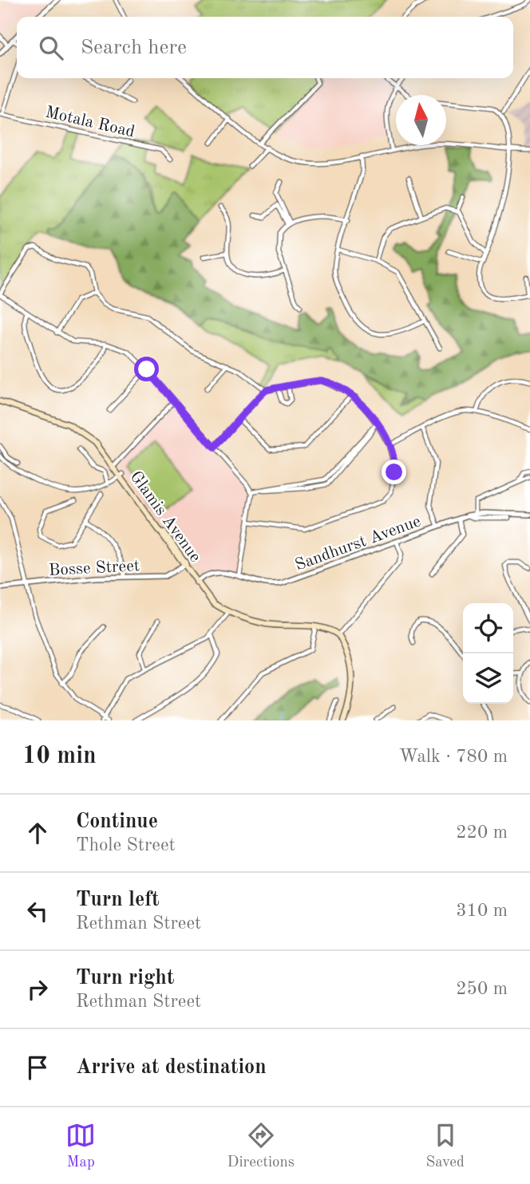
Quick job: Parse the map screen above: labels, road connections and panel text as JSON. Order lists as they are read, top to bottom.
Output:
{
  "streets": {
    "main road": ["Glamis Avenue"],
    "street": ["Motala Road", "Sandhurst Avenue", "Bosse Street"]
  },
  "crossings": [
    ["Glamis Avenue", "Sandhurst Avenue"],
    ["Glamis Avenue", "Bosse Street"]
  ],
  "north": "top",
  "page": {
    "search": "Search here",
    "heading": ["10 min", "Walk · 780 m"],
    "list": [
      ["Continue", "Thole Street", "220 m"],
      ["Turn left", "Rethman Street", "310 m"],
      ["Turn right", "Rethman Street", "250 m"],
      "Arrive at destination"
    ],
    "nav": ["Map", "Directions", "Saved"]
  }
}
